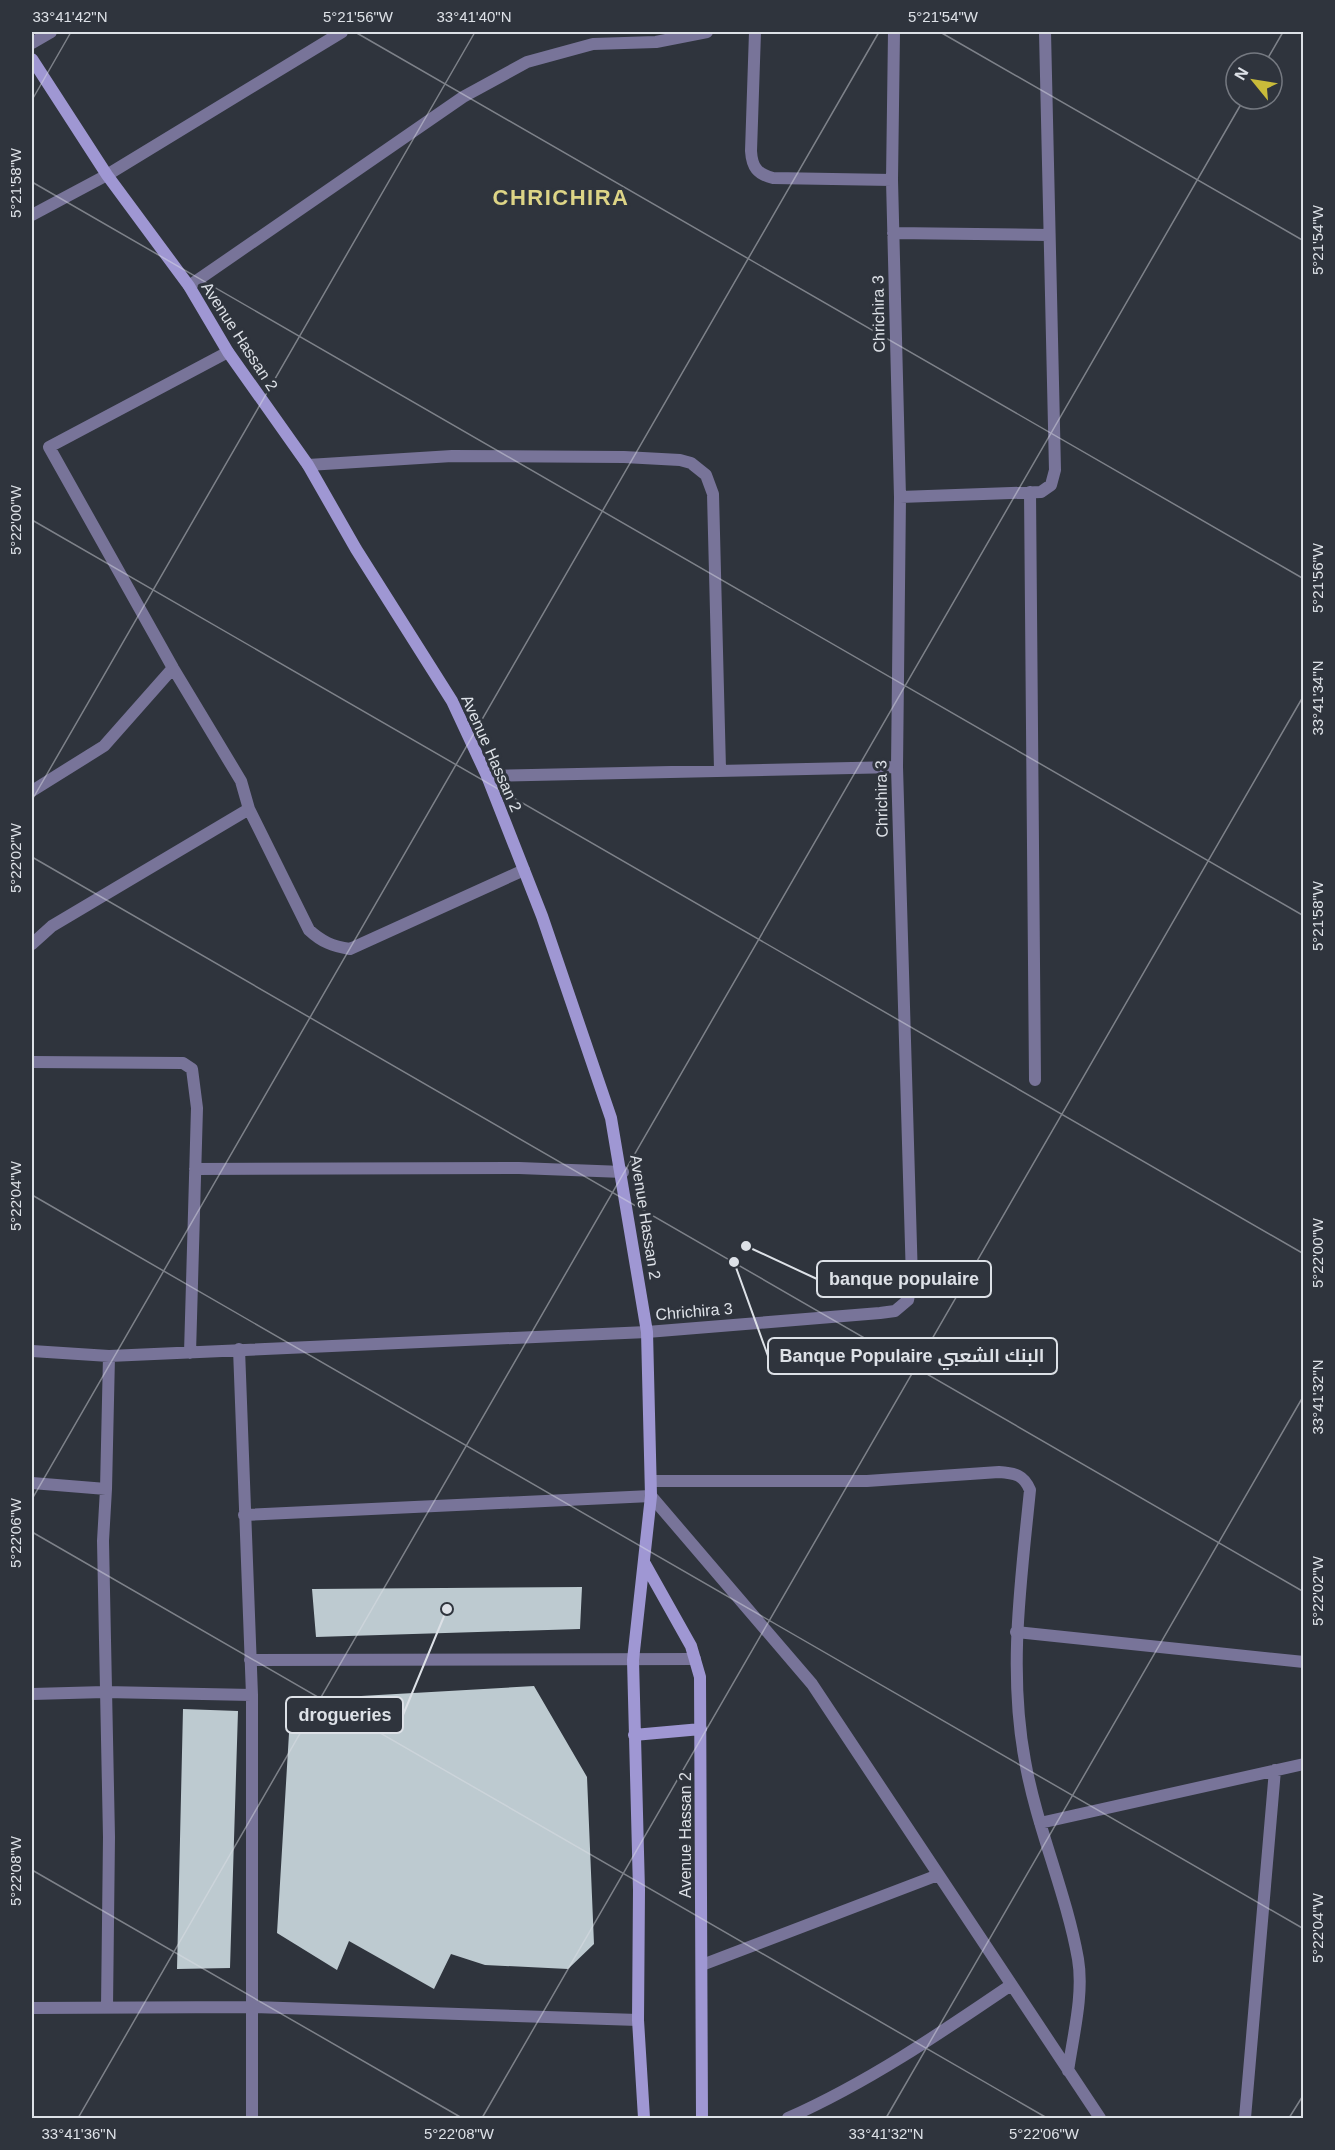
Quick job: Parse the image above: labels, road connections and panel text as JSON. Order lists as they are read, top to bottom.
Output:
{
  "streets": {
    "main road": ["Avenue Hassan 2"],
    "street": ["Chrichira 3"]
  },
  "crossings": [
    ["Chrichira 3", "Avenue Hassan 2"]
  ],
  "districts": ["CHRICHIRA"],
  "places": ["banque populaire", "Banque Populaire البنك الشعبي", "drogueries"],
  "north": "top left",
  "coordinates": [
    "33°41'42\"N",
    "5°21'56\"W",
    "33°41'40\"N",
    "5°21'54\"W",
    "5°21'58\"W",
    "5°22'00\"W",
    "33°41'34\"N",
    "5°22'02\"W",
    "5°22'04\"W",
    "33°41'32\"N",
    "5°22'06\"W",
    "5°22'08\"W",
    "33°41'36\"N"
  ]
}
